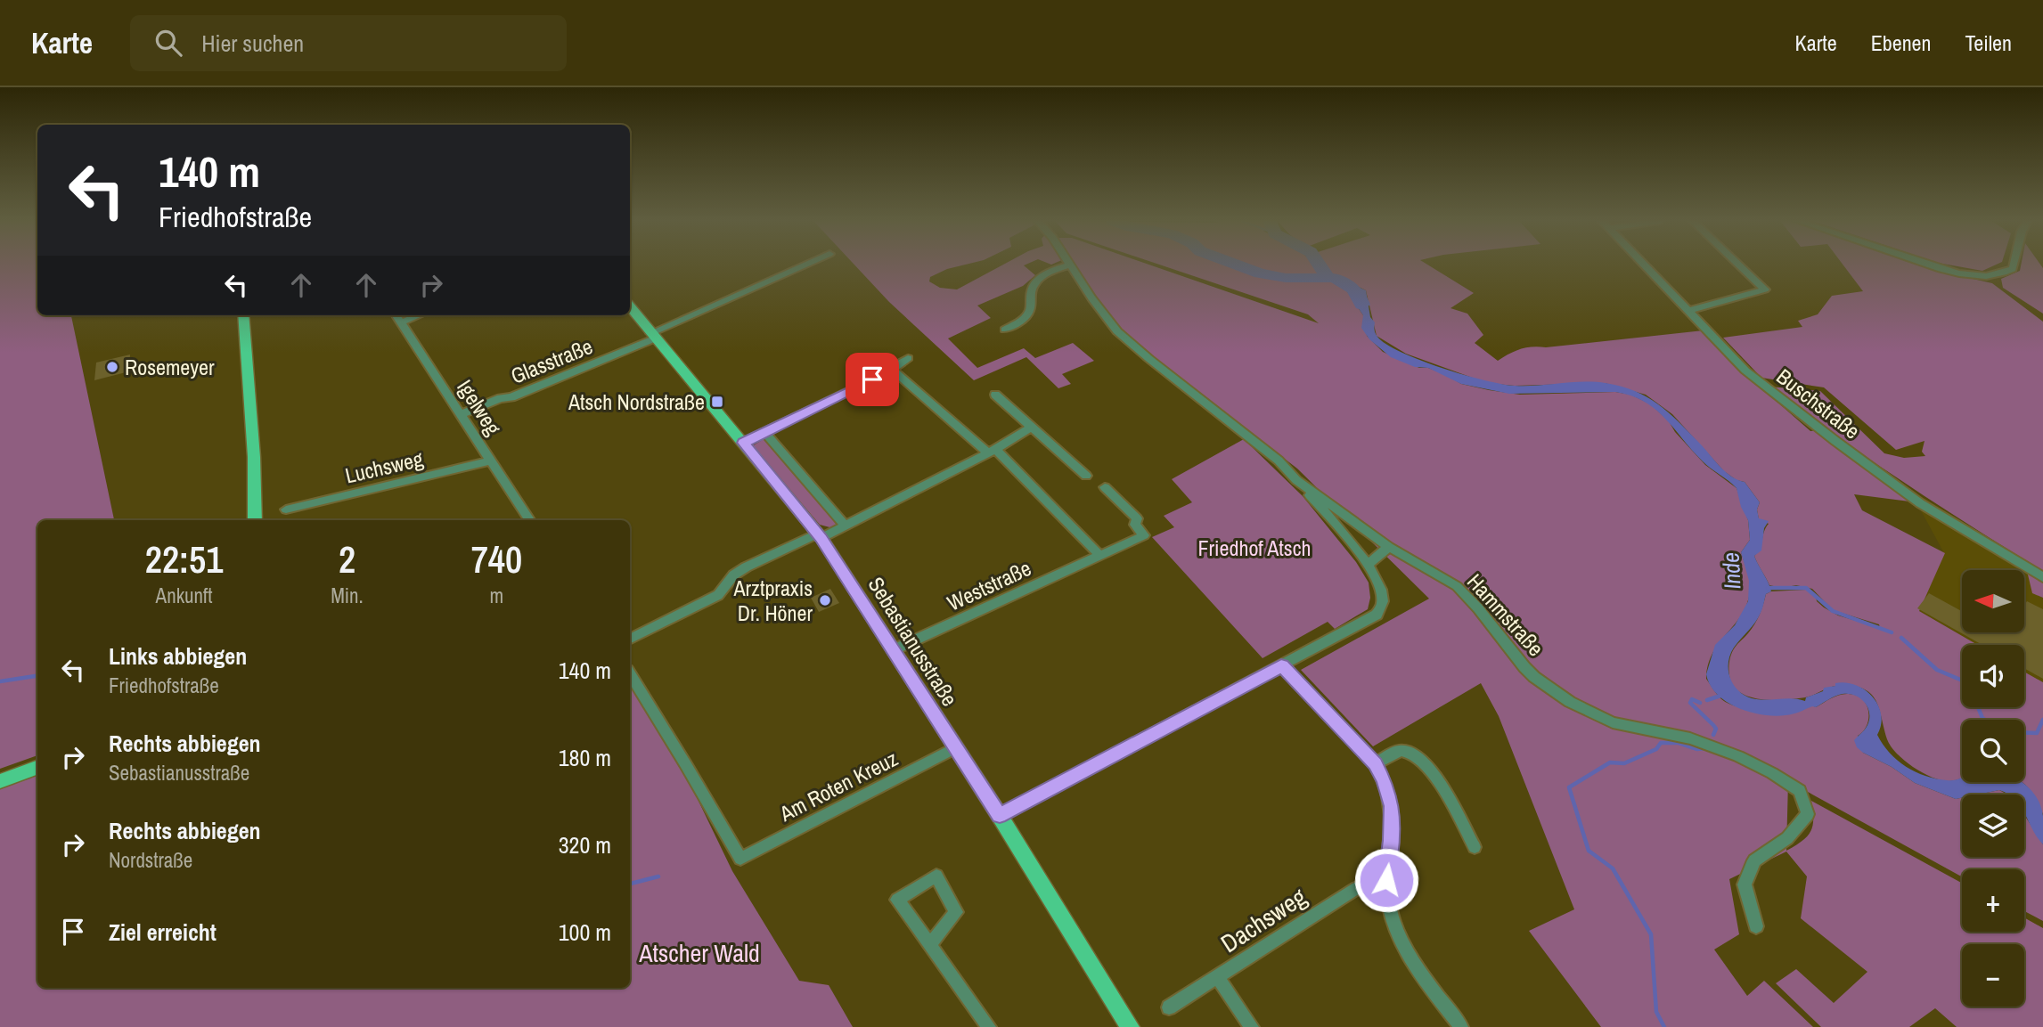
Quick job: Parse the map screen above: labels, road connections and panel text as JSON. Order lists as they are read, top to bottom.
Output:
{
  "streets": {
    "main road": ["Sebastianusstraße"],
    "street": [
      "Glasstraße",
      "Buschstraße",
      "Igelweg",
      "Luchsweg",
      "Weststraße",
      "Hammstraße",
      "Am Roten Kreuz",
      "Dachsweg"
    ]
  },
  "crossings": [
    ["Glasstraße", "Igelweg"],
    ["Glasstraße", "Sebastianusstraße"],
    ["Igelweg", "Luchsweg"],
    ["Weststraße", "Sebastianusstraße"],
    ["Sebastianusstraße", "Am Roten Kreuz"]
  ],
  "water": ["Inde"],
  "parks": ["Friedhof Atsch", "Atscher Wald"],
  "places": {
    "other": ["Rosemeyer", "Arztpraxis Dr. Höner"],
    "transit": ["Atsch Nordstraße"]
  },
  "north": "left",
  "page": {
    "header": "Karte",
    "search": "Hier suchen",
    "nav": ["Karte", "Ebenen", "Teilen"],
    "turn": ["140 m", "Friedhofstraße"],
    "eta": [
      "22:51",
      "Ankunft",
      "2",
      "Min.",
      "740",
      "m"
    ],
    "map_buttons": ["+", "−"],
    "list": [
      {
        "name": "Links abbiegen",
        "note": "Friedhofstraße",
        "value": "140 m"
      },
      {
        "name": "Rechts abbiegen",
        "note": "Sebastianusstraße",
        "value": "180 m"
      },
      {
        "name": "Rechts abbiegen",
        "note": "Nordstraße",
        "value": "320 m"
      },
      {
        "name": "Ziel erreicht",
        "value": "100 m"
      }
    ]
  }
}
